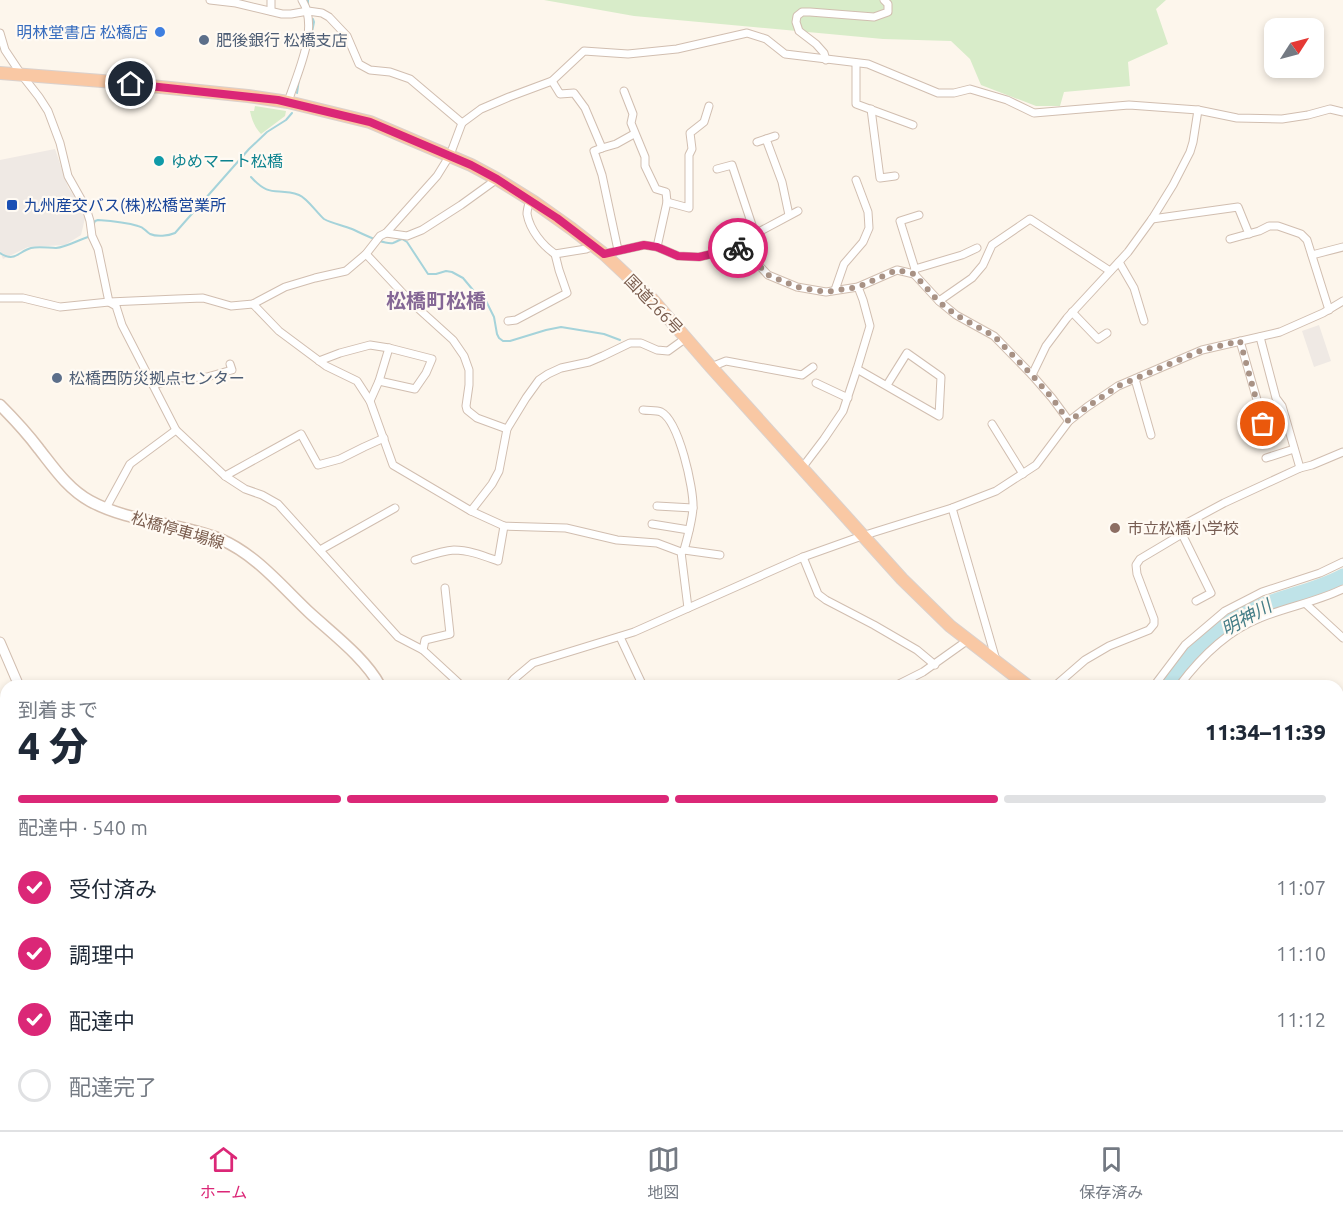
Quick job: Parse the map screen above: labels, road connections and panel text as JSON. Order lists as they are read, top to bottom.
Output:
{
  "streets": {
    "highway": ["国道266号"],
    "main road": ["松橋停車場線"]
  },
  "districts": ["松橋町松橋"],
  "water": ["明神川"],
  "places": {
    "other": [
      "明林堂書店 松橋店",
      "肥後銀行 松橋支店",
      "ゆめマート松橋",
      "松橋西防災拠点センター",
      "市立松橋小学校"
    ],
    "transit": ["九州産交バス(株)松橋営業所"]
  },
  "north": "top right",
  "page": {
    "heading": ["4 分", "到着まで", "11:34–11:39"],
    "bar": "配達中 · 540 m",
    "list": [
      ["受付済み", "11:07"],
      ["調理中", "11:10"],
      ["配達中", "11:12"],
      "配達完了"
    ],
    "tabs": ["ホーム", "地図", "保存済み"]
  }
}
